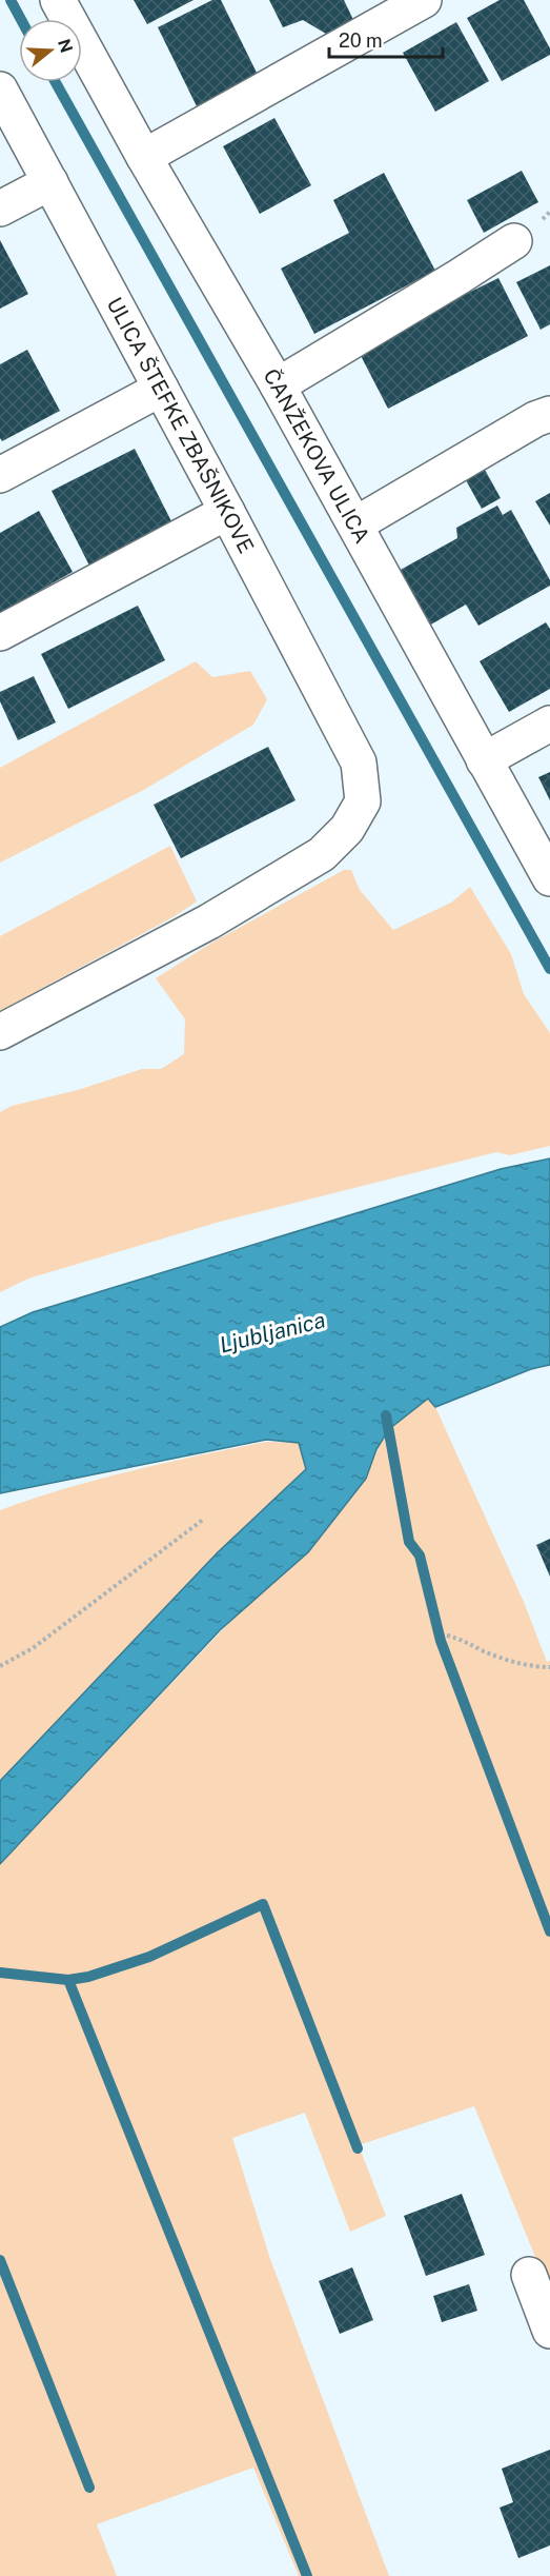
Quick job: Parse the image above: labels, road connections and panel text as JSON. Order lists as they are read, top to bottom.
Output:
{
  "streets": {
    "street": ["ULICA ŠTEFKE ZBAŠNIKOVE", "ČANŽEKOVA ULICA"]
  },
  "water": ["Ljubljanica"],
  "scale_bar": "20 m",
  "north": "right"
}
